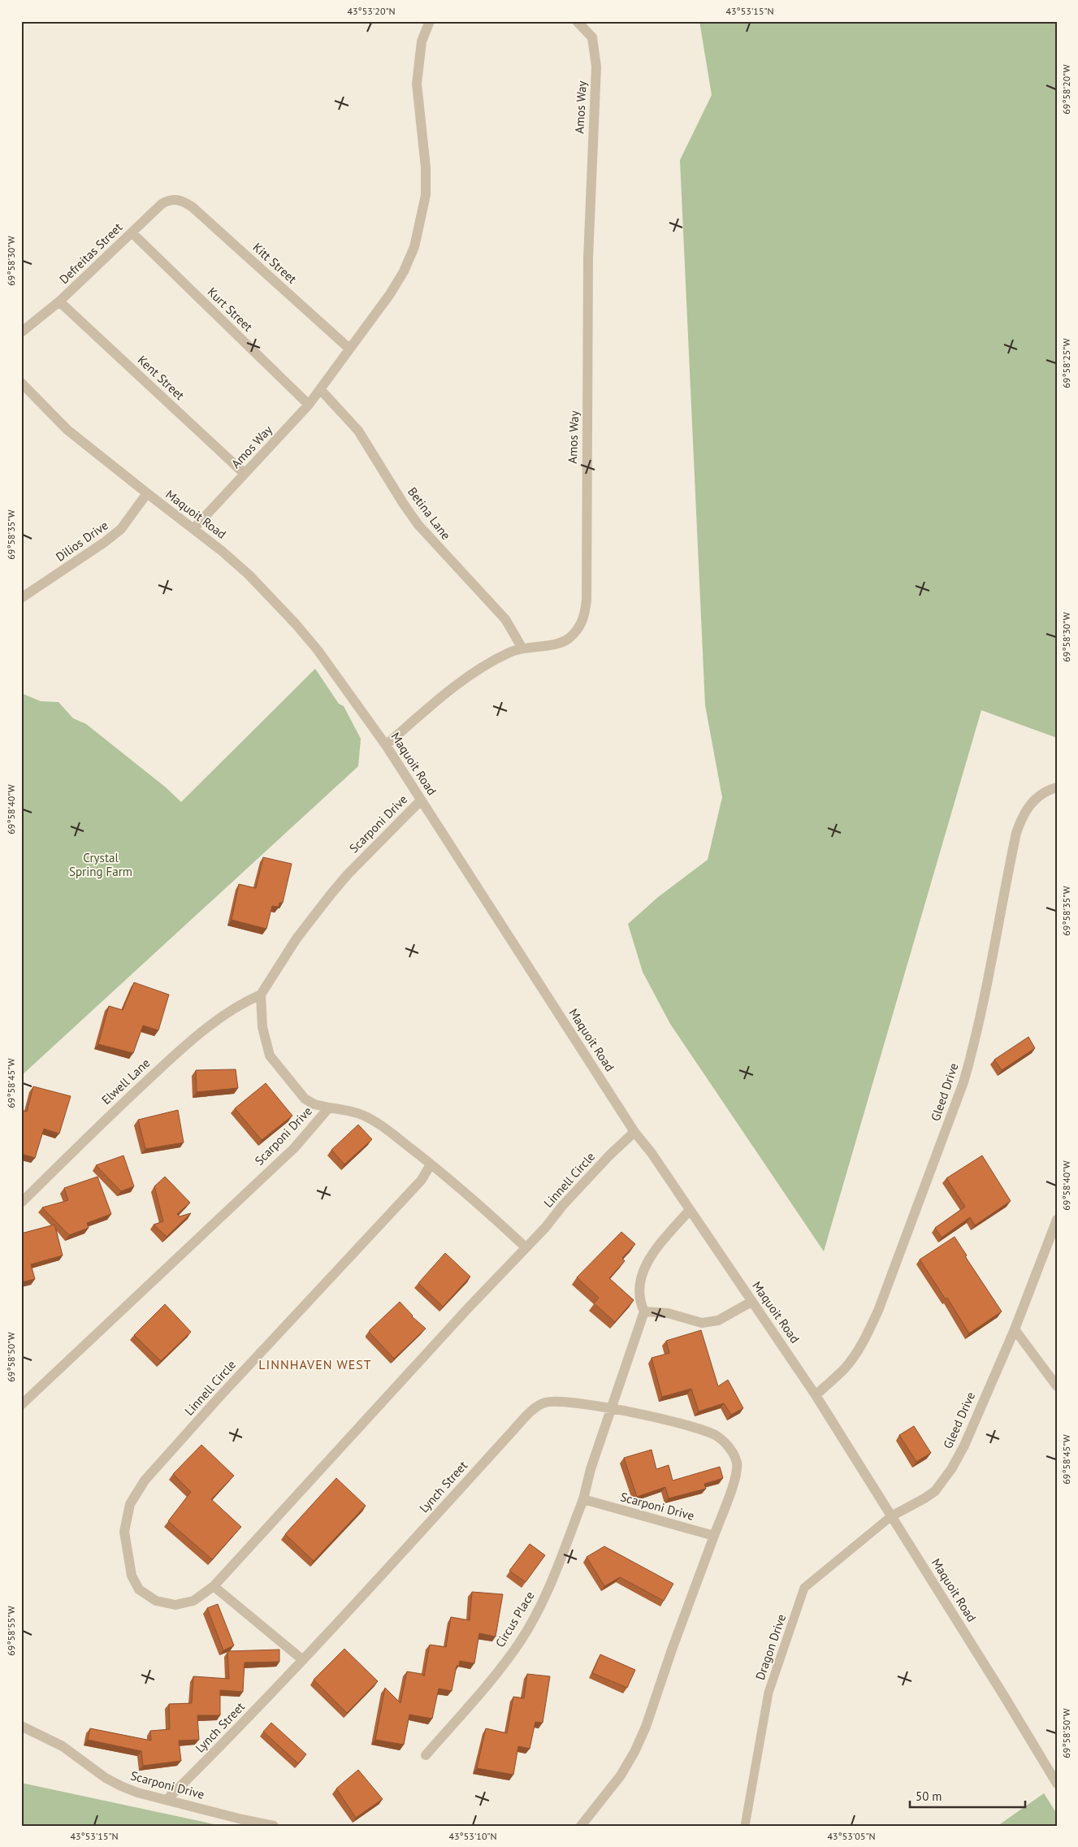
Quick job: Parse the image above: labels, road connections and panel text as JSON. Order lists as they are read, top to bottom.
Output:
{
  "streets": {
    "street": [
      "Amos Way",
      "Defreitas Street",
      "Kitt Street",
      "Kurt Street",
      "Kent Street",
      "Betina Lane",
      "Maquoit Road",
      "Dilios Drive",
      "Scarponi Drive",
      "Elwell Lane",
      "Gleed Drive",
      "Linnell Circle",
      "Lynch Street",
      "Circus Place"
    ],
    "lane": ["Dragon Drive"]
  },
  "crossings": [
    ["Amos Way", "Kitt Street"],
    ["Amos Way", "Kurt Street"],
    ["Amos Way", "Kent Street"],
    ["Amos Way", "Betina Lane"],
    ["Amos Way", "Maquoit Road"],
    ["Defreitas Street", "Kitt Street"],
    ["Defreitas Street", "Kurt Street"],
    ["Defreitas Street", "Kent Street"],
    ["Maquoit Road", "Dilios Drive"],
    ["Maquoit Road", "Scarponi Drive"],
    ["Maquoit Road", "Gleed Drive"],
    ["Maquoit Road", "Linnell Circle"],
    ["Maquoit Road", "Dragon Drive"],
    ["Scarponi Drive", "Elwell Lane"],
    ["Scarponi Drive", "Lynch Street"],
    ["Scarponi Drive", "Circus Place"],
    ["Gleed Drive", "Dragon Drive"]
  ],
  "districts": ["LINNHAVEN WEST"],
  "parks": ["Crystal Spring Farm"],
  "scale_bar": "50 m",
  "coordinates": [
    "43°53'20\"N",
    "43°53'15\"N",
    "69°58'20\"W",
    "69°58'30\"W",
    "69°58'25\"W",
    "69°58'35\"W",
    "69°58'40\"W",
    "69°58'45\"W",
    "69°58'50\"W",
    "69°58'55\"W",
    "43°53'10\"N",
    "43°53'05\"N"
  ]
}
